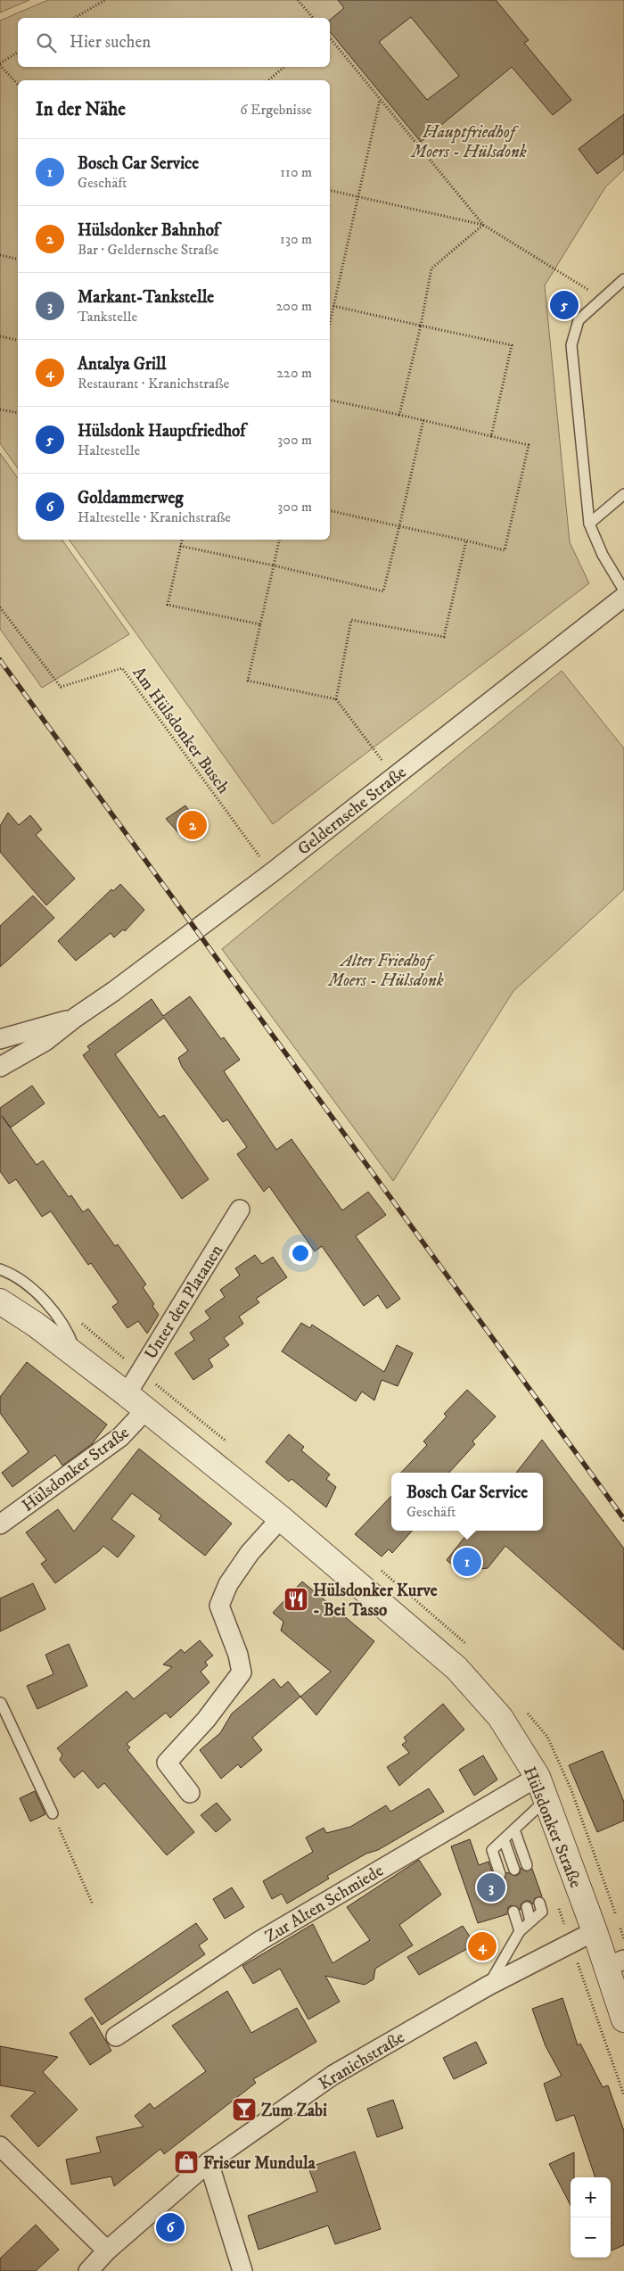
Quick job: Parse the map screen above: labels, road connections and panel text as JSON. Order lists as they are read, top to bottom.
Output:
{
  "streets": {
    "street": [
      "Geldernsche Straße",
      "Unter den Platanen",
      "Hülsdonker Straße",
      "Zur Alten Schmiede",
      "Kranichstraße"
    ],
    "path": ["Am Hülsdonker Busch"]
  },
  "crossings": [
    ["Am Hülsdonker Busch", "Geldernsche Straße"],
    ["Unter den Platanen", "Hülsdonker Straße"],
    ["Hülsdonker Straße", "Zur Alten Schmiede"],
    ["Hülsdonker Straße", "Kranichstraße"]
  ],
  "parks": ["Hauptfriedhof Moers - Hülsdonk", "Alter Friedhof Moers - Hülsdonk"],
  "places": {
    "restaurant": ["Hülsdonker Kurve - Bei Tasso"],
    "bar": ["Zum Zabi"],
    "shop": ["Friseur Mundula"]
  },
  "page": {
    "search": "Hier suchen",
    "heading": ["In der Nähe", "6 Ergebnisse"],
    "list": [
      {
        "mark": "1",
        "name": "Bosch Car Service",
        "note": "Geschäft",
        "value": "110 m"
      },
      {
        "mark": "2",
        "name": "Hülsdonker Bahnhof",
        "note": "Bar · Geldernsche Straße",
        "value": "130 m"
      },
      {
        "mark": "3",
        "name": "Markant-Tankstelle",
        "note": "Tankstelle",
        "value": "200 m"
      },
      {
        "mark": "4",
        "name": "Antalya Grill",
        "note": "Restaurant · Kranichstraße",
        "value": "220 m"
      },
      {
        "mark": "5",
        "name": "Hülsdonk Hauptfriedhof",
        "note": "Haltestelle",
        "value": "300 m"
      },
      {
        "mark": "6",
        "name": "Goldammerweg",
        "note": "Haltestelle · Kranichstraße",
        "value": "300 m"
      }
    ],
    "pins": [
      "5",
      "2",
      "1",
      "3",
      "4",
      "6"
    ],
    "popup": ["Bosch Car Service", "Geschäft"],
    "map_buttons": ["+", "−"]
  }
}
